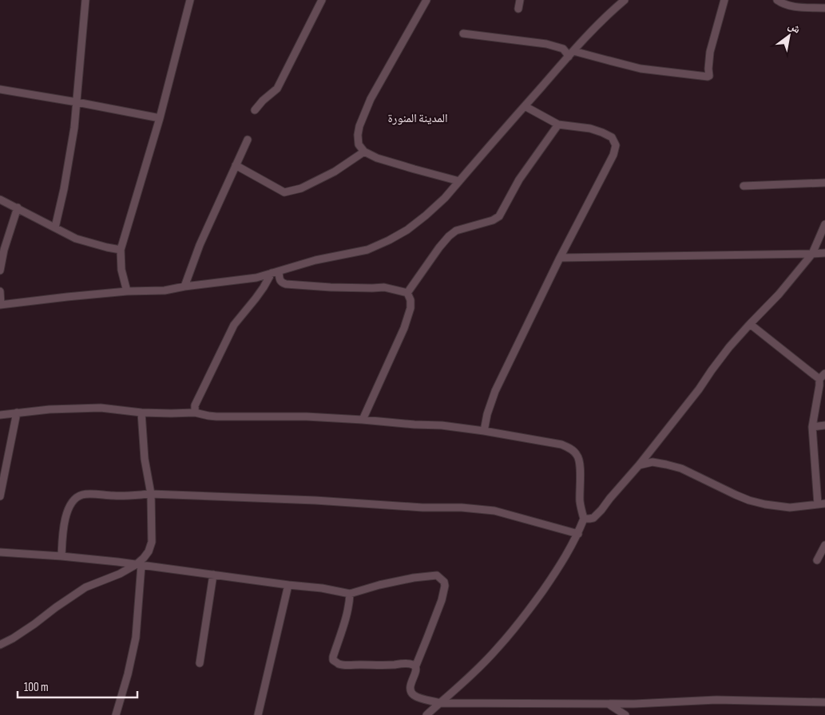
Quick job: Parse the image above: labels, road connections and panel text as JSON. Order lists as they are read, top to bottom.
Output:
{
  "districts": ["المدينة المنورة"],
  "scale_bar": "100 m",
  "north": "top right"
}
